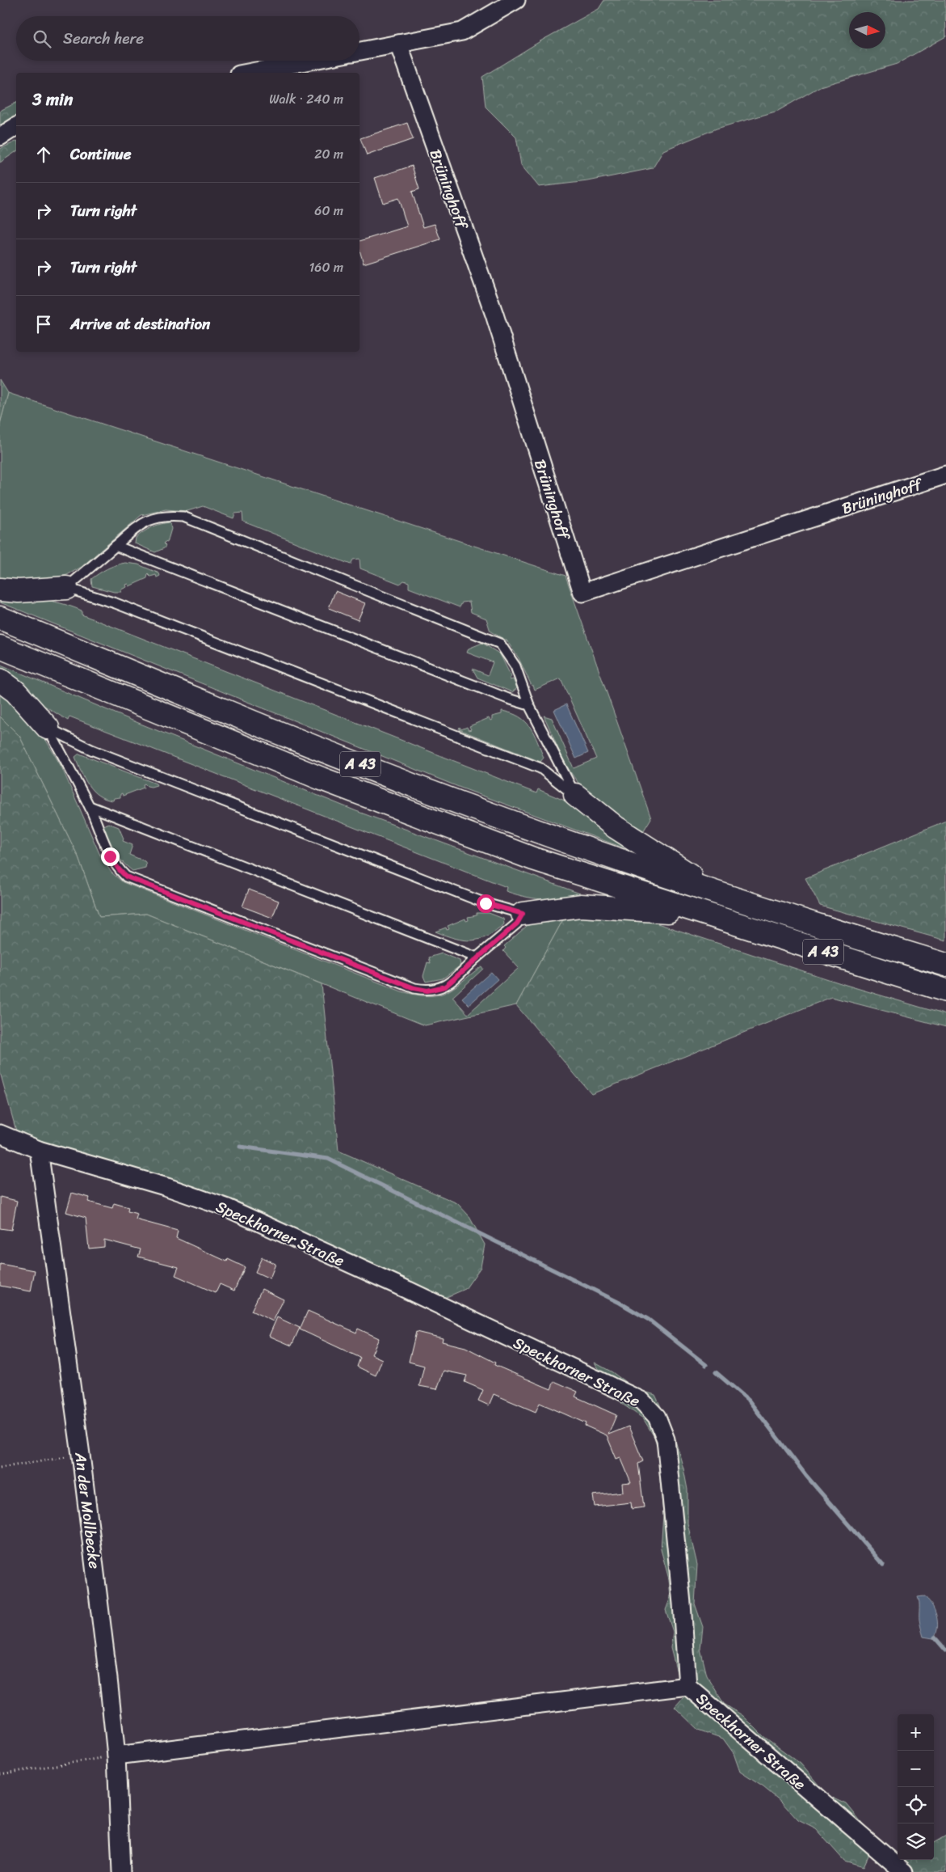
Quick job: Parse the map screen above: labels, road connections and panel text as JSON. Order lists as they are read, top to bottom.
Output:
{
  "streets": {
    "highway": ["A 43"],
    "street": ["Brüninghoff", "Speckhorner Straße", "An der Mollbecke"]
  },
  "crossings": [
    ["Speckhorner Straße", "An der Mollbecke"]
  ],
  "north": "right",
  "page": {
    "search": "Search here",
    "heading": ["3 min", "Walk · 240 m"],
    "list": [
      ["Continue", "20 m"],
      ["Turn right", "60 m"],
      ["Turn right", "160 m"],
      "Arrive at destination"
    ],
    "map_buttons": ["+", "−"]
  }
}
